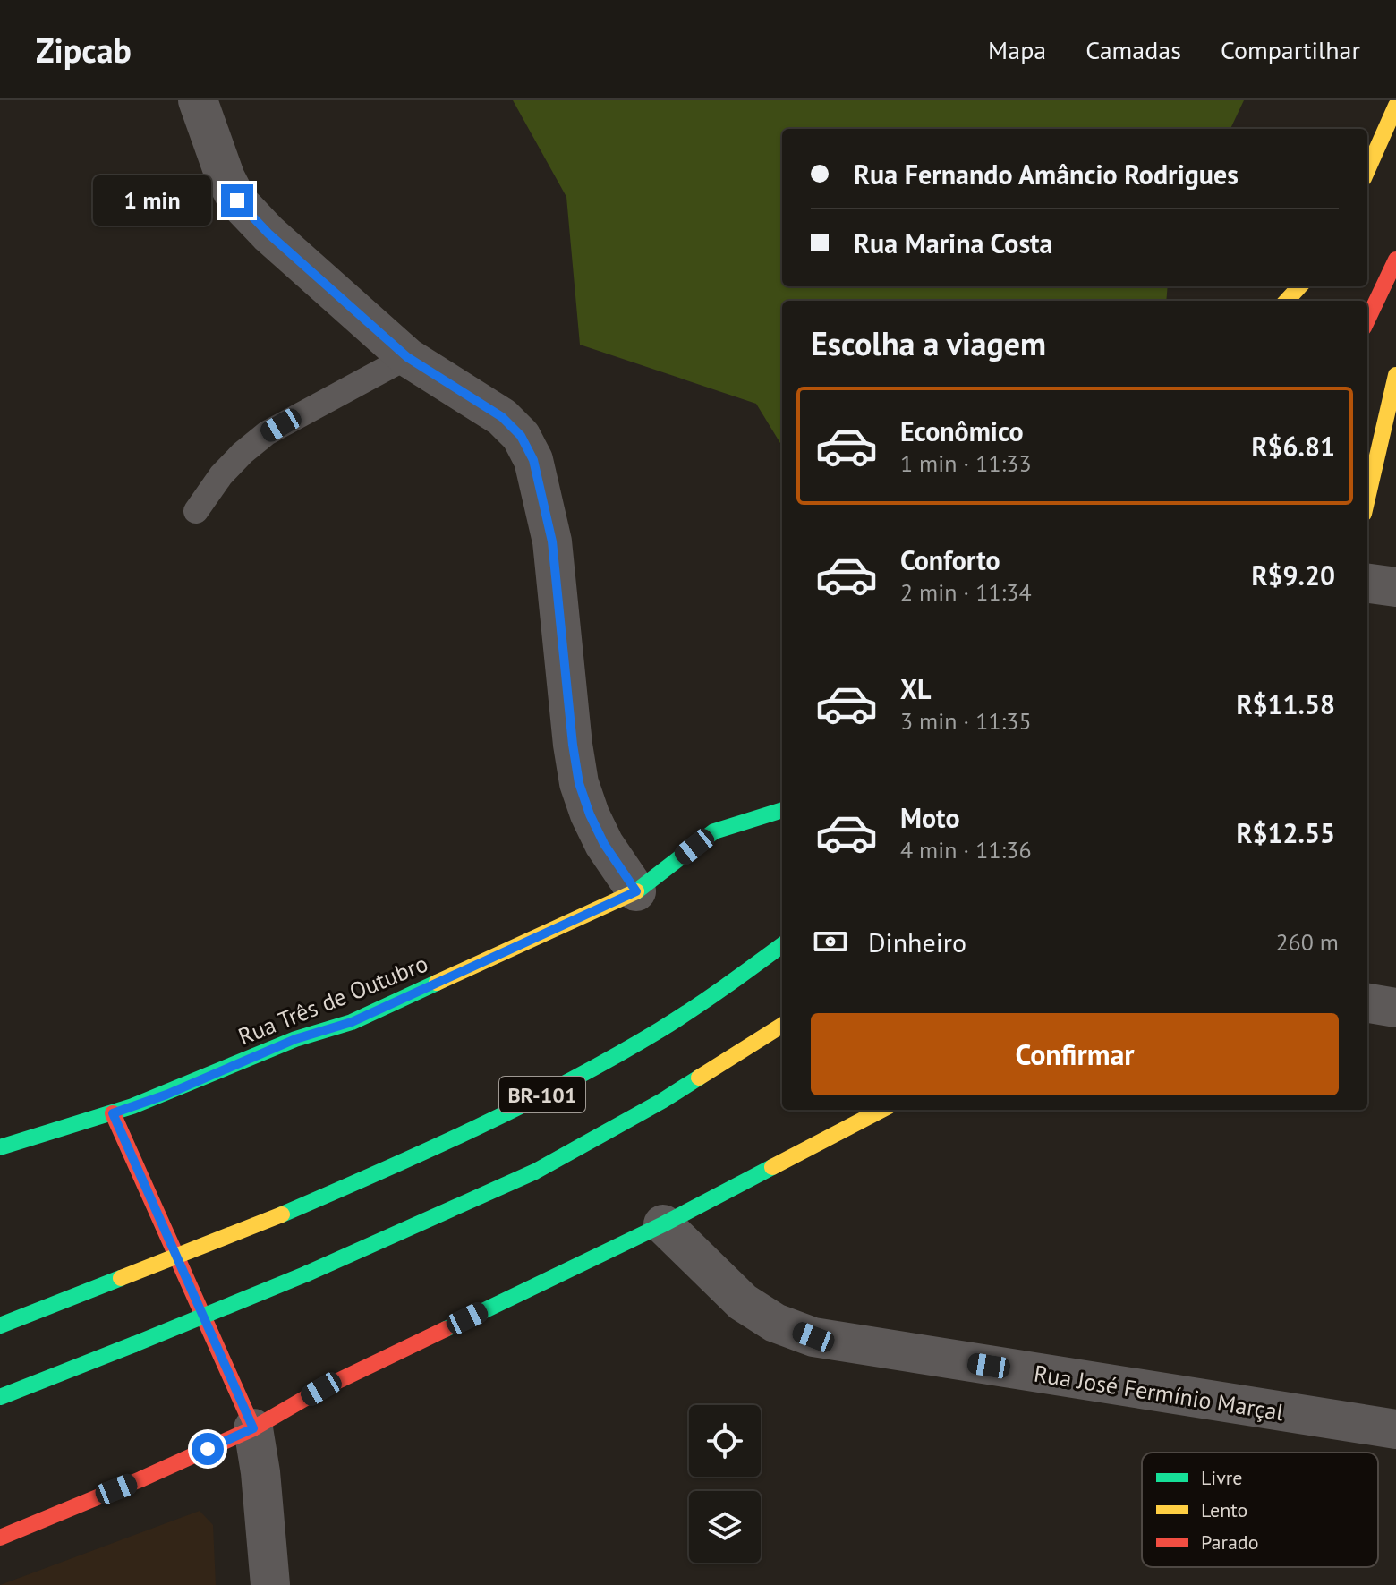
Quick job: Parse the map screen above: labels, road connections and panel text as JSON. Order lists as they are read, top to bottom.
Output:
{
  "streets": {
    "main road": ["Rua Três de Outubro", "BR-101"],
    "street": ["Rua José Fermínio Marçal"]
  },
  "legend": ["Livre", "Lento", "Parado"],
  "page": {
    "header": "Zipcab",
    "nav": ["Mapa", "Camadas", "Compartilhar"],
    "banner": ["Rua Fernando Amâncio Rodrigues", "Rua Marina Costa"],
    "bubble": "1 min",
    "heading": "Escolha a viagem",
    "list": [
      {
        "name": "Econômico",
        "note": "1 min · 11:33",
        "value": "R$6.81"
      },
      {
        "name": "Conforto",
        "note": "2 min · 11:34",
        "value": "R$9.20"
      },
      {
        "name": "XL",
        "note": "3 min · 11:35",
        "value": "R$11.58"
      },
      {
        "name": "Moto",
        "note": "4 min · 11:36",
        "value": "R$12.55"
      }
    ],
    "pay": ["Dinheiro", "260 m"],
    "buttons": "Confirmar"
  }
}
